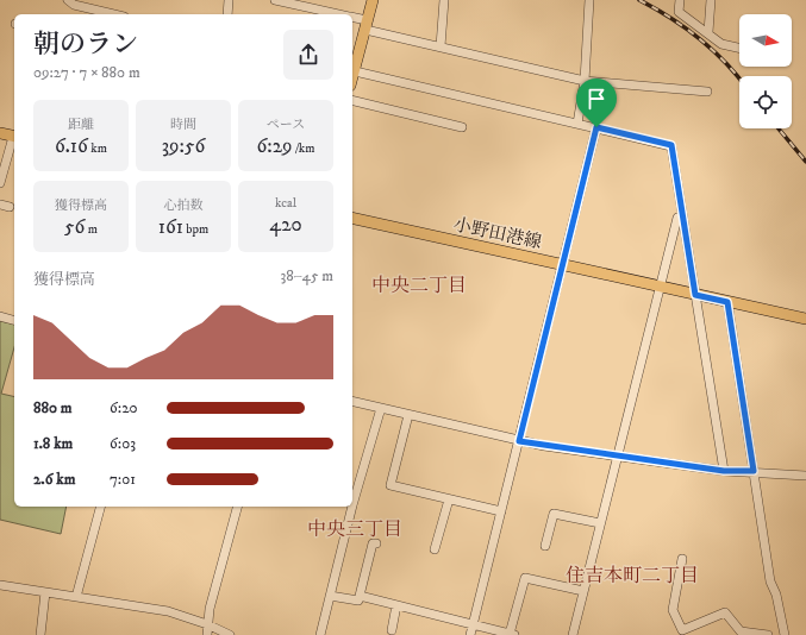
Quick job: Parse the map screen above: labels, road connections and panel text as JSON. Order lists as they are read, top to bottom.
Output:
{
  "streets": {
    "main road": ["小野田港線"]
  },
  "districts": ["中央二丁目", "中央三丁目", "住吉本町二丁目"],
  "north": "right",
  "page": {
    "heading": ["朝のラン", "09:27 · 7 × 880 m"],
    "stats": [
      ["距離", "6.16 km"],
      ["時間", "39:56"],
      ["ペース", "6:29 /km"],
      ["獲得標高", "56 m"],
      ["心拍数", "161 bpm"],
      ["kcal", "420"]
    ],
    "chart": ["獲得標高", "38–45 m"],
    "list": [
      {
        "name": "880 m",
        "note": "6:20"
      },
      {
        "name": "1.8 km",
        "note": "6:03"
      },
      {
        "name": "2.6 km",
        "note": "7:01"
      }
    ]
  }
}
